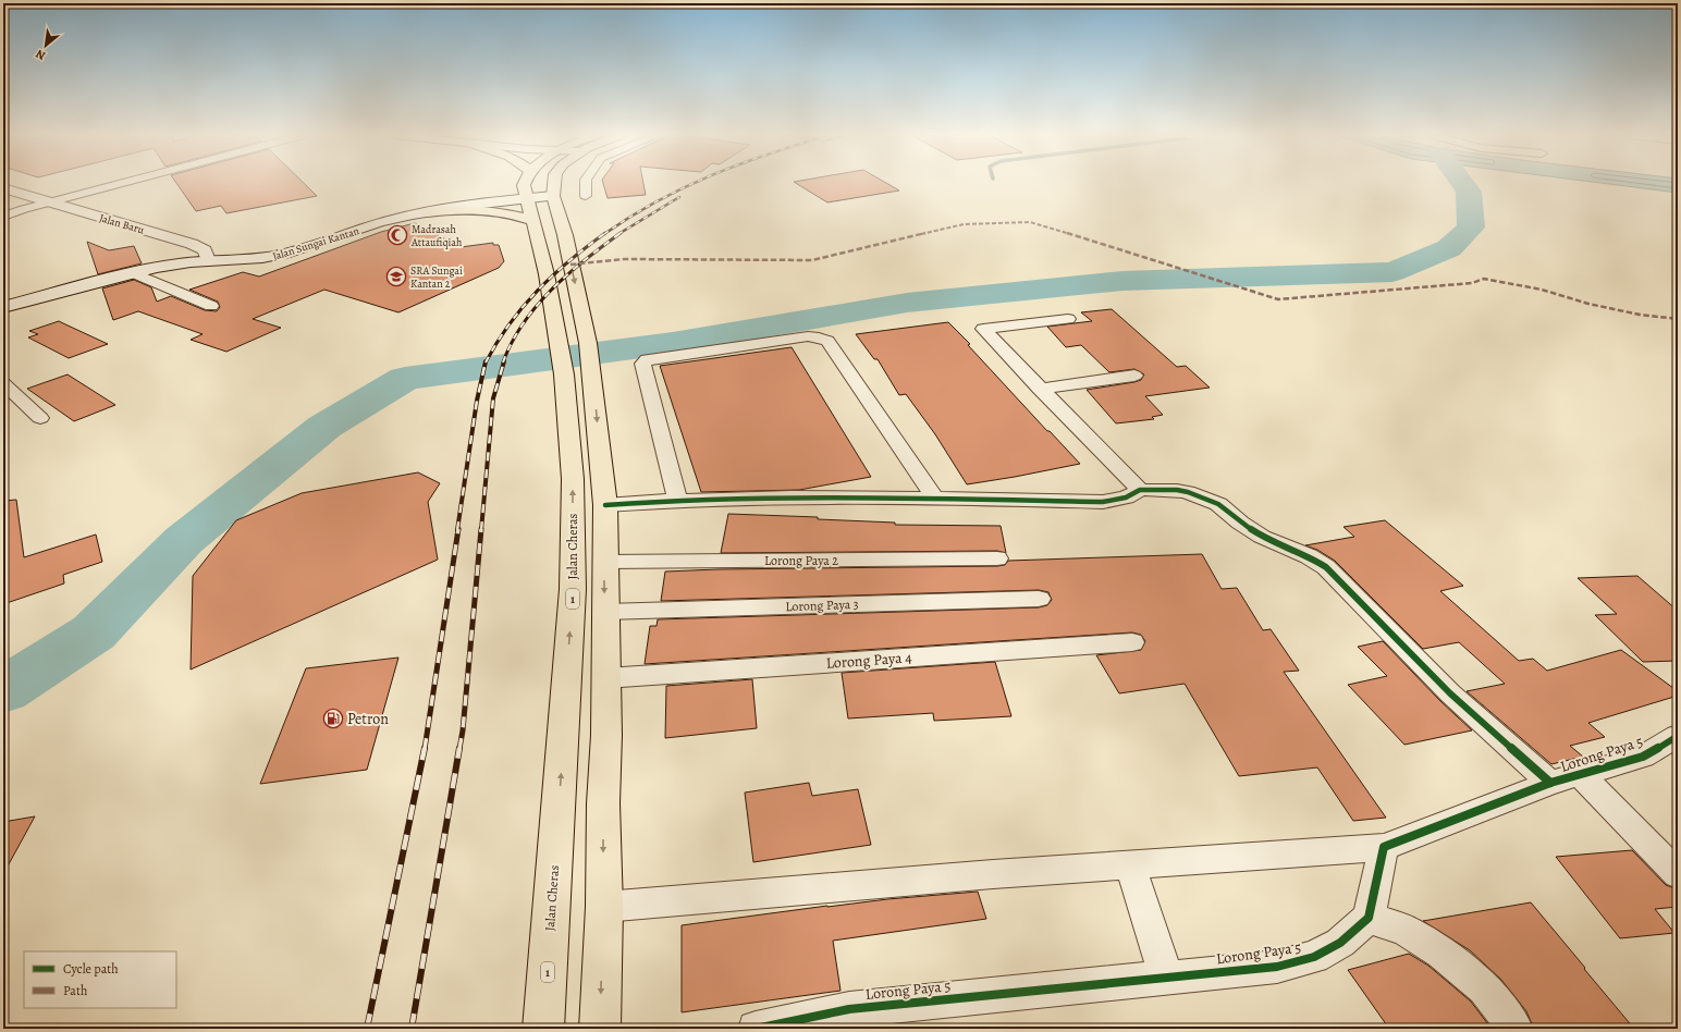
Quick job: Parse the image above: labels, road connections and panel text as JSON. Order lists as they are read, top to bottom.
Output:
{
  "streets": {
    "main road": [
      "Jalan Baru",
      "Jalan Sungai Kantan",
      "Jalan Cheras",
      "1"
    ],
    "street": [
      "Lorong Paya 2",
      "Lorong Paya 3",
      "Lorong Paya 4",
      "Lorong Paya 5"
    ]
  },
  "crossings": [
    ["Jalan Baru", "Jalan Sungai Kantan"],
    ["Jalan Sungai Kantan", "Jalan Cheras"]
  ],
  "places": {
    "mosque": ["Madrasah Attaufiqiah"],
    "school or university": ["SRA Sungai Kantan 2"],
    "fuel station": ["Petron"]
  },
  "legend": ["Cycle path", "Path"],
  "north": "bottom left"
}
